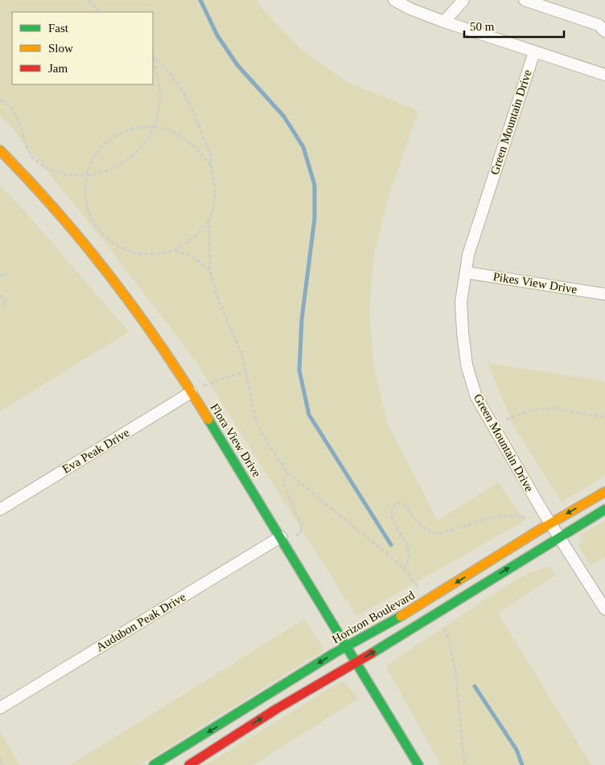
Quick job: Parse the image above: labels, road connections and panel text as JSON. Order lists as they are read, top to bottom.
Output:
{
  "streets": {
    "street": [
      "Green Mountain Drive",
      "Pikes View Drive",
      "Flora View Drive",
      "Eva Peak Drive",
      "Horizon Boulevard",
      "Audubon Peak Drive"
    ]
  },
  "crossings": [
    ["Green Mountain Drive", "Pikes View Drive"],
    ["Green Mountain Drive", "Horizon Boulevard"],
    ["Flora View Drive", "Eva Peak Drive"],
    ["Flora View Drive", "Horizon Boulevard"],
    ["Flora View Drive", "Audubon Peak Drive"]
  ],
  "legend": ["Fast", "Slow", "Jam"],
  "scale_bar": "50 m"
}
